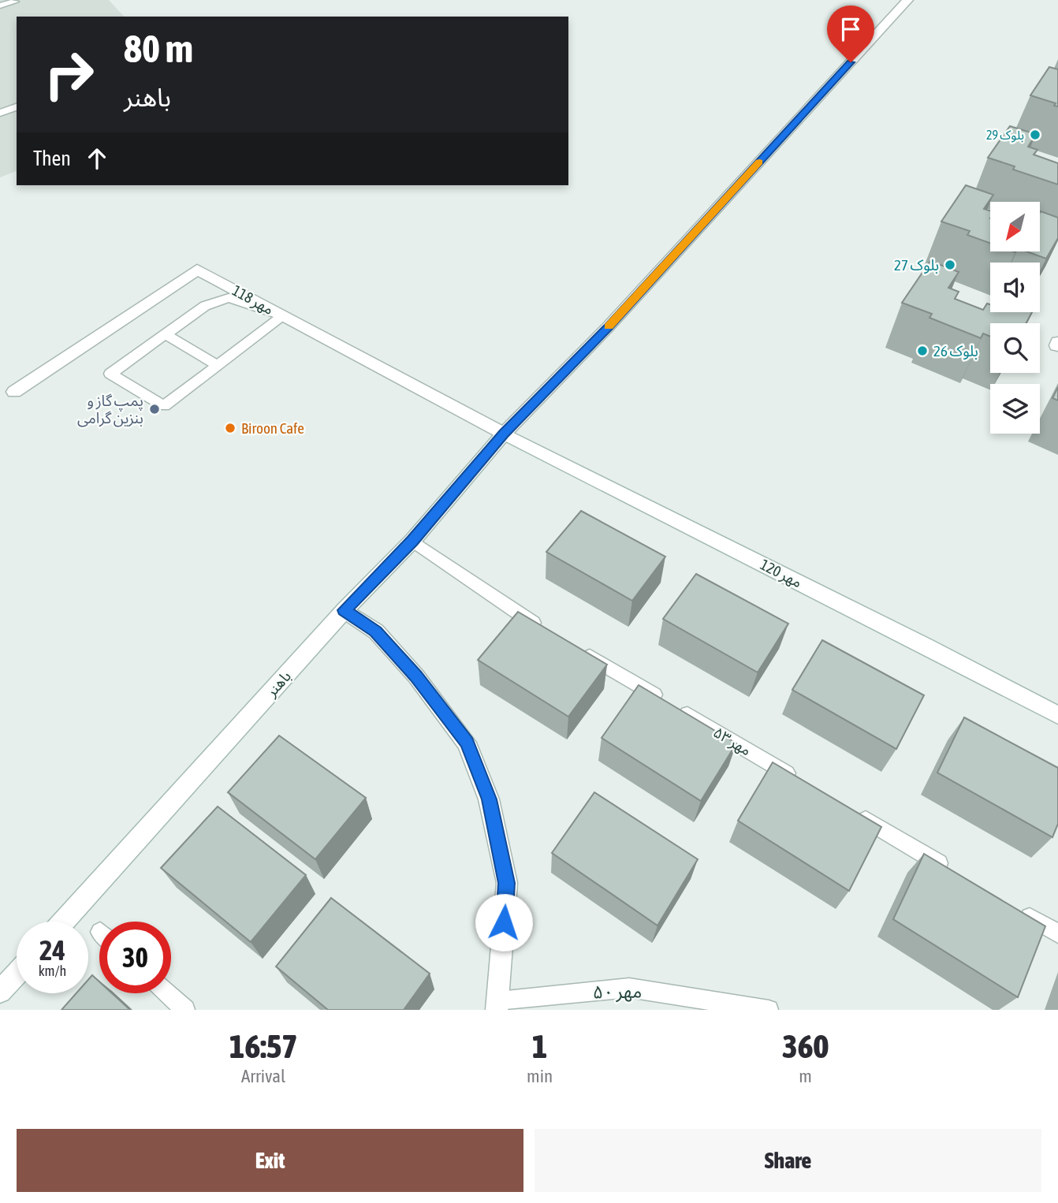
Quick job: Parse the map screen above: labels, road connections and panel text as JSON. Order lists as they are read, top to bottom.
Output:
{
  "streets": {
    "street": ["مهر 118", "مهر 120", "باهنر"],
    "lane": ["مهر ۵۳", "مهر ۵۰"]
  },
  "crossings": [
    ["مهر 118", "مهر 120"],
    ["مهر 118", "باهنر"],
    ["مهر 120", "باهنر"]
  ],
  "places": [
    "بلوک 29",
    "بلوک 27",
    "بلوک 26",
    "پمپ گاز و بنزین گرامی",
    "Biroon Cafe"
  ],
  "north": "bottom left",
  "page": {
    "turn": ["80 m", "باهنر"],
    "then": "Then",
    "speed": "24 km/h",
    "limit": "30",
    "eta": [
      "16:57",
      "Arrival",
      "1",
      "min",
      "360",
      "m"
    ],
    "buttons": ["Exit", "Share"]
  }
}
